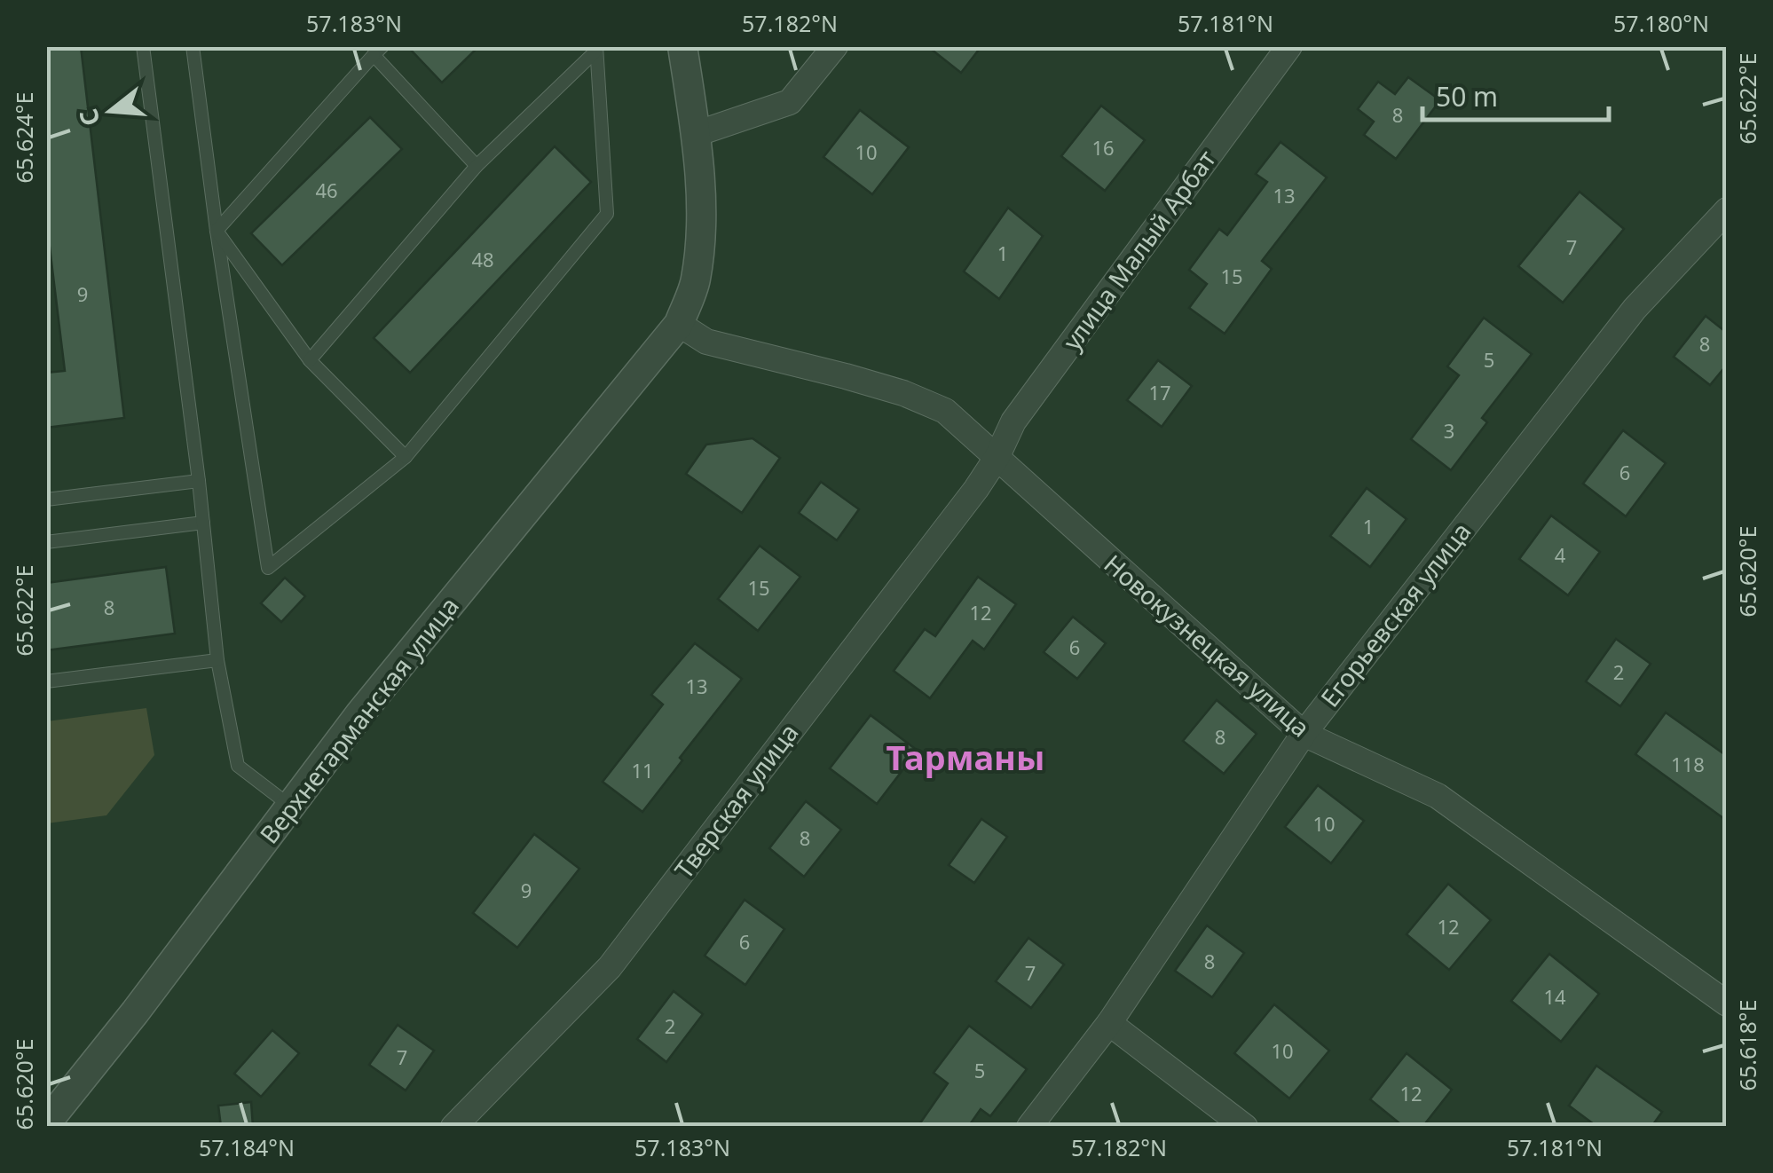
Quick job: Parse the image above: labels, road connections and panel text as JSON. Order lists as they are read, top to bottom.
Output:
{
  "streets": {
    "street": [
      "улица Малый Арбат",
      "Егорьевская улица",
      "Новокузнецкая улица",
      "Верхнетарманская улица",
      "Тверская улица"
    ]
  },
  "crossings": [
    ["улица Малый Арбат", "Новокузнецкая улица"],
    ["улица Малый Арбат", "Тверская улица"],
    ["Егорьевская улица", "Новокузнецкая улица"],
    ["Новокузнецкая улица", "Верхнетарманская улица"],
    ["Новокузнецкая улица", "Тверская улица"]
  ],
  "districts": ["Тарманы"],
  "house_numbers": [
    "8",
    "16",
    "10",
    "46",
    "13",
    "7",
    "1",
    "48",
    "15",
    "9",
    "8",
    "5",
    "17",
    "3",
    "6",
    "1",
    "4",
    "15",
    "8",
    "12",
    "6",
    "2",
    "13",
    "8",
    "118",
    "11",
    "10",
    "8",
    "9",
    "12",
    "6",
    "8",
    "7",
    "14",
    "2",
    "10",
    "7",
    "5",
    "12"
  ],
  "scale_bar": "50 m",
  "north": "left",
  "coordinates": [
    "57.183°N",
    "57.182°N",
    "57.181°N",
    "57.180°N",
    "65.622°E",
    "65.624°E",
    "65.620°E",
    "65.618°E",
    "57.184°N"
  ]
}
